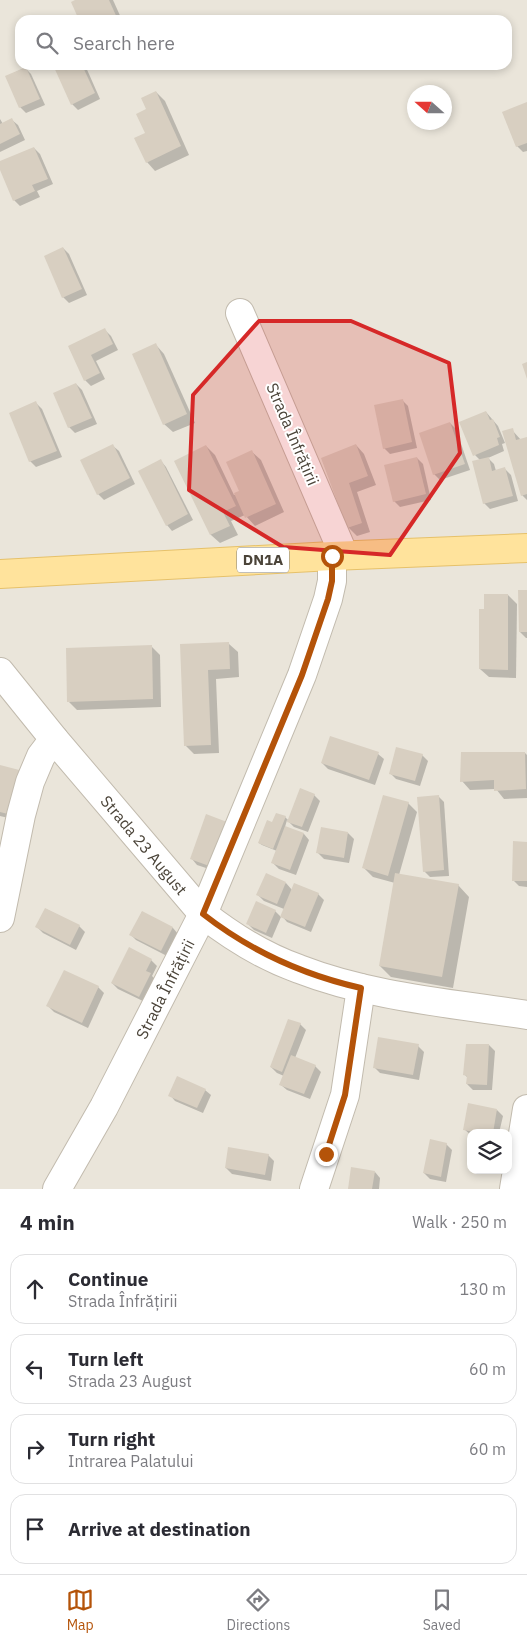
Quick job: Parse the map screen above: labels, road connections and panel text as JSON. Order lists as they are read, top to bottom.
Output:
{
  "streets": {
    "main road": ["DN1A"],
    "street": ["Strada Înfrățirii", "Strada 23 August"]
  },
  "crossings": [
    ["Strada Înfrățirii", "DN1A"],
    ["Strada Înfrățirii", "Strada 23 August"]
  ],
  "north": "left",
  "page": {
    "search": "Search here",
    "heading": ["4 min", "Walk · 250 m"],
    "list": [
      ["Continue", "Strada Înfrățirii", "130 m"],
      ["Turn left", "Strada 23 August", "60 m"],
      ["Turn right", "Intrarea Palatului", "60 m"],
      "Arrive at destination"
    ],
    "nav": ["Map", "Directions", "Saved"]
  }
}
